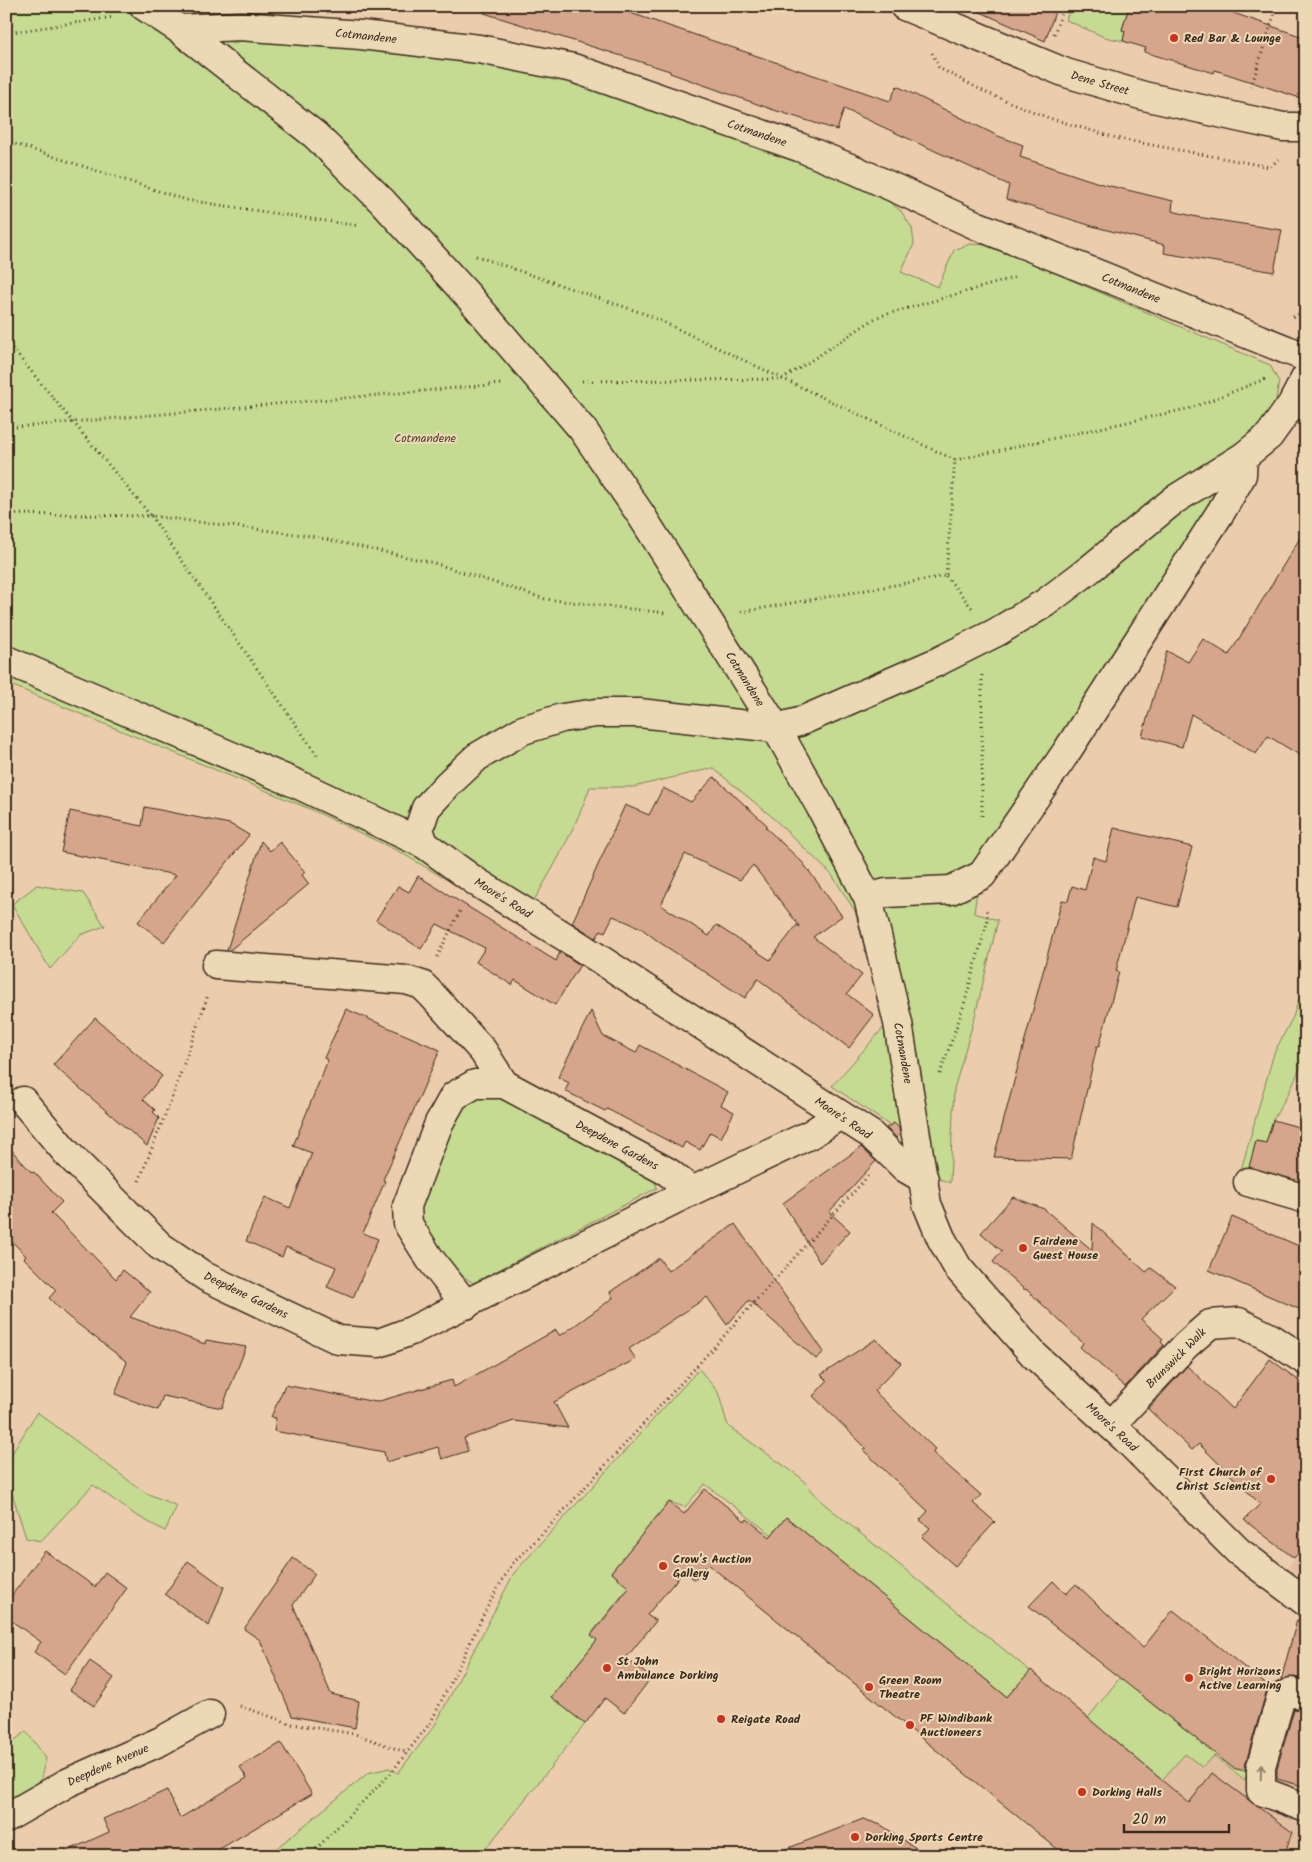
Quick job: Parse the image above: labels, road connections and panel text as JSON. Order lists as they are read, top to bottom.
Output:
{
  "streets": {
    "street": [
      "Cotmandene",
      "Dene Street",
      "Moore's Road",
      "Deepdene Gardens",
      "Brunswick Walk",
      "Deepdene Avenue"
    ]
  },
  "crossings": [
    ["Cotmandene", "Moore's Road"],
    ["Moore's Road", "Deepdene Gardens"],
    ["Moore's Road", "Brunswick Walk"]
  ],
  "parks": ["Cotmandene"],
  "places": [
    "Red Bar & Lounge",
    "Fairdene Guest House",
    "First Church of Christ Scientist",
    "Crow's Auction Gallery",
    "St John Ambulance Dorking",
    "Bright Horizons Active Learning",
    "Green Room Theatre",
    "Reigate Road",
    "PF Windibank Auctioneers",
    "Dorking Halls",
    "Dorking Sports Centre"
  ],
  "scale_bar": "20 m"
}
